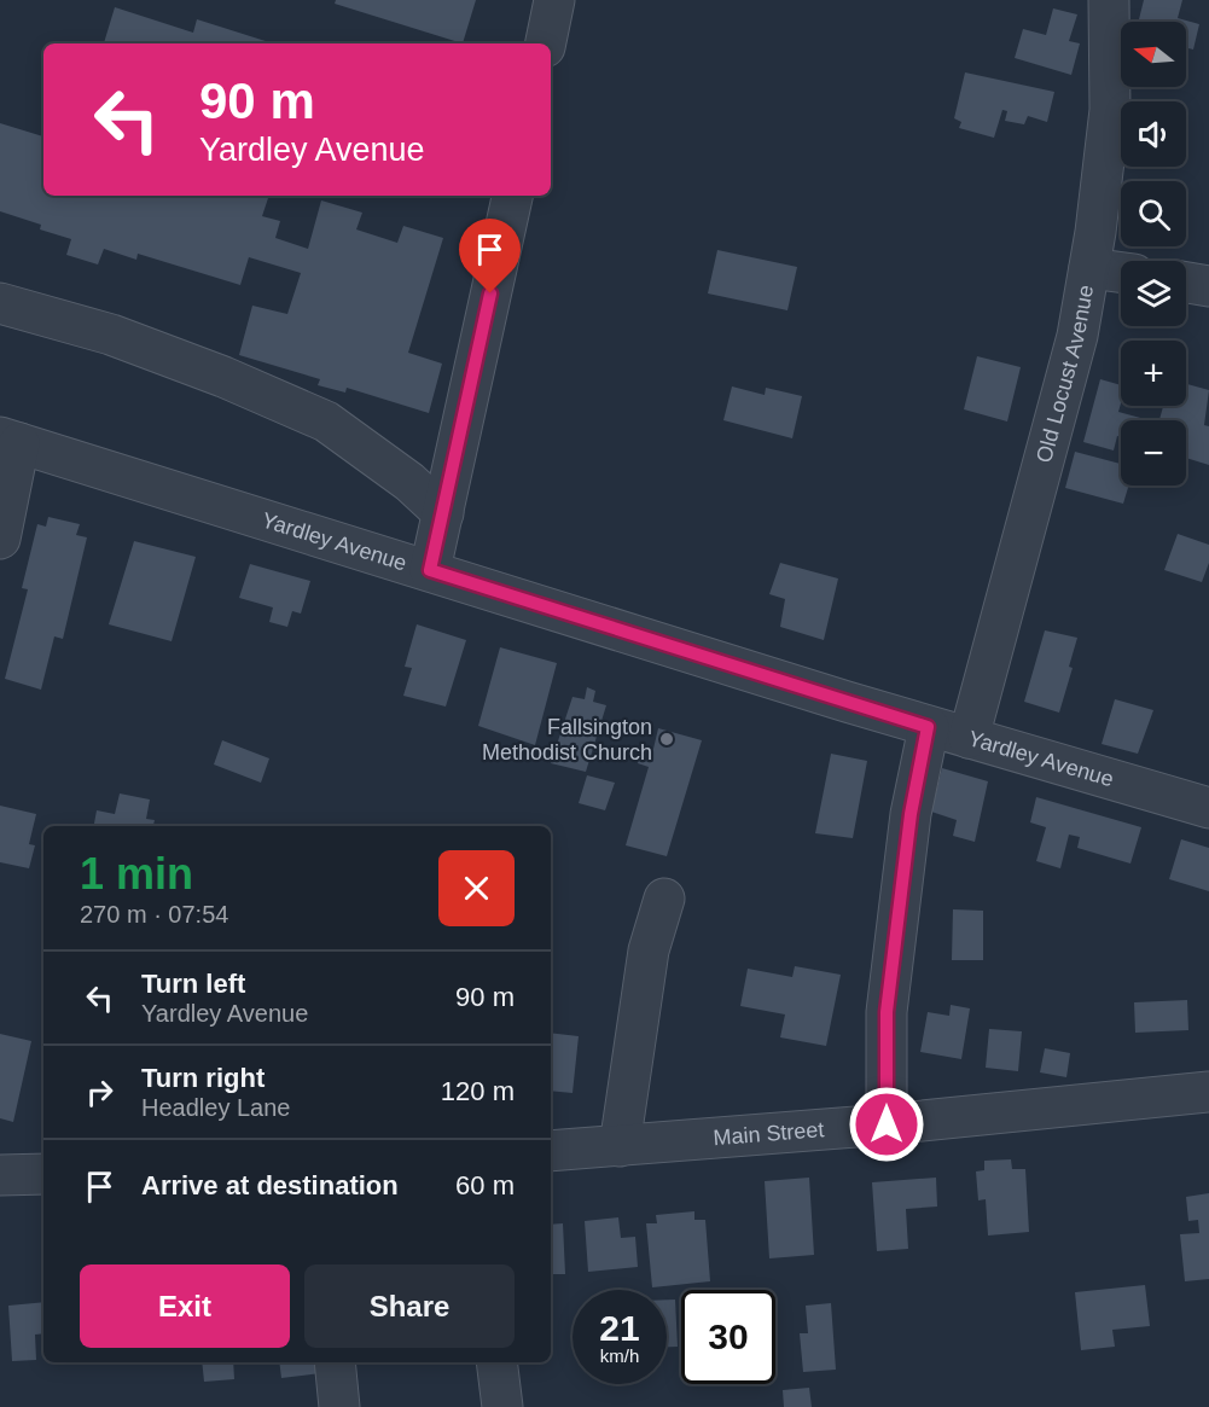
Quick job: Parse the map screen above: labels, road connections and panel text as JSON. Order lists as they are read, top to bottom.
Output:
{
  "streets": {
    "street": ["Old Locust Avenue", "Yardley Avenue", "Main Street"]
  },
  "crossings": [
    ["Old Locust Avenue", "Yardley Avenue"]
  ],
  "places": ["Fallsington Methodist Church"],
  "north": "left",
  "page": {
    "map_buttons": ["+", "−"],
    "turn": ["90 m", "Yardley Avenue"],
    "heading": ["1 min", "270 m · 07:54"],
    "list": [
      {
        "name": "Turn left",
        "note": "Yardley Avenue",
        "value": "90 m"
      },
      {
        "name": "Turn right",
        "note": "Headley Lane",
        "value": "120 m"
      },
      {
        "name": "Arrive at destination",
        "value": "60 m"
      }
    ],
    "buttons": ["Exit", "Share"],
    "speed": "21 km/h",
    "limit": "30"
  }
}
